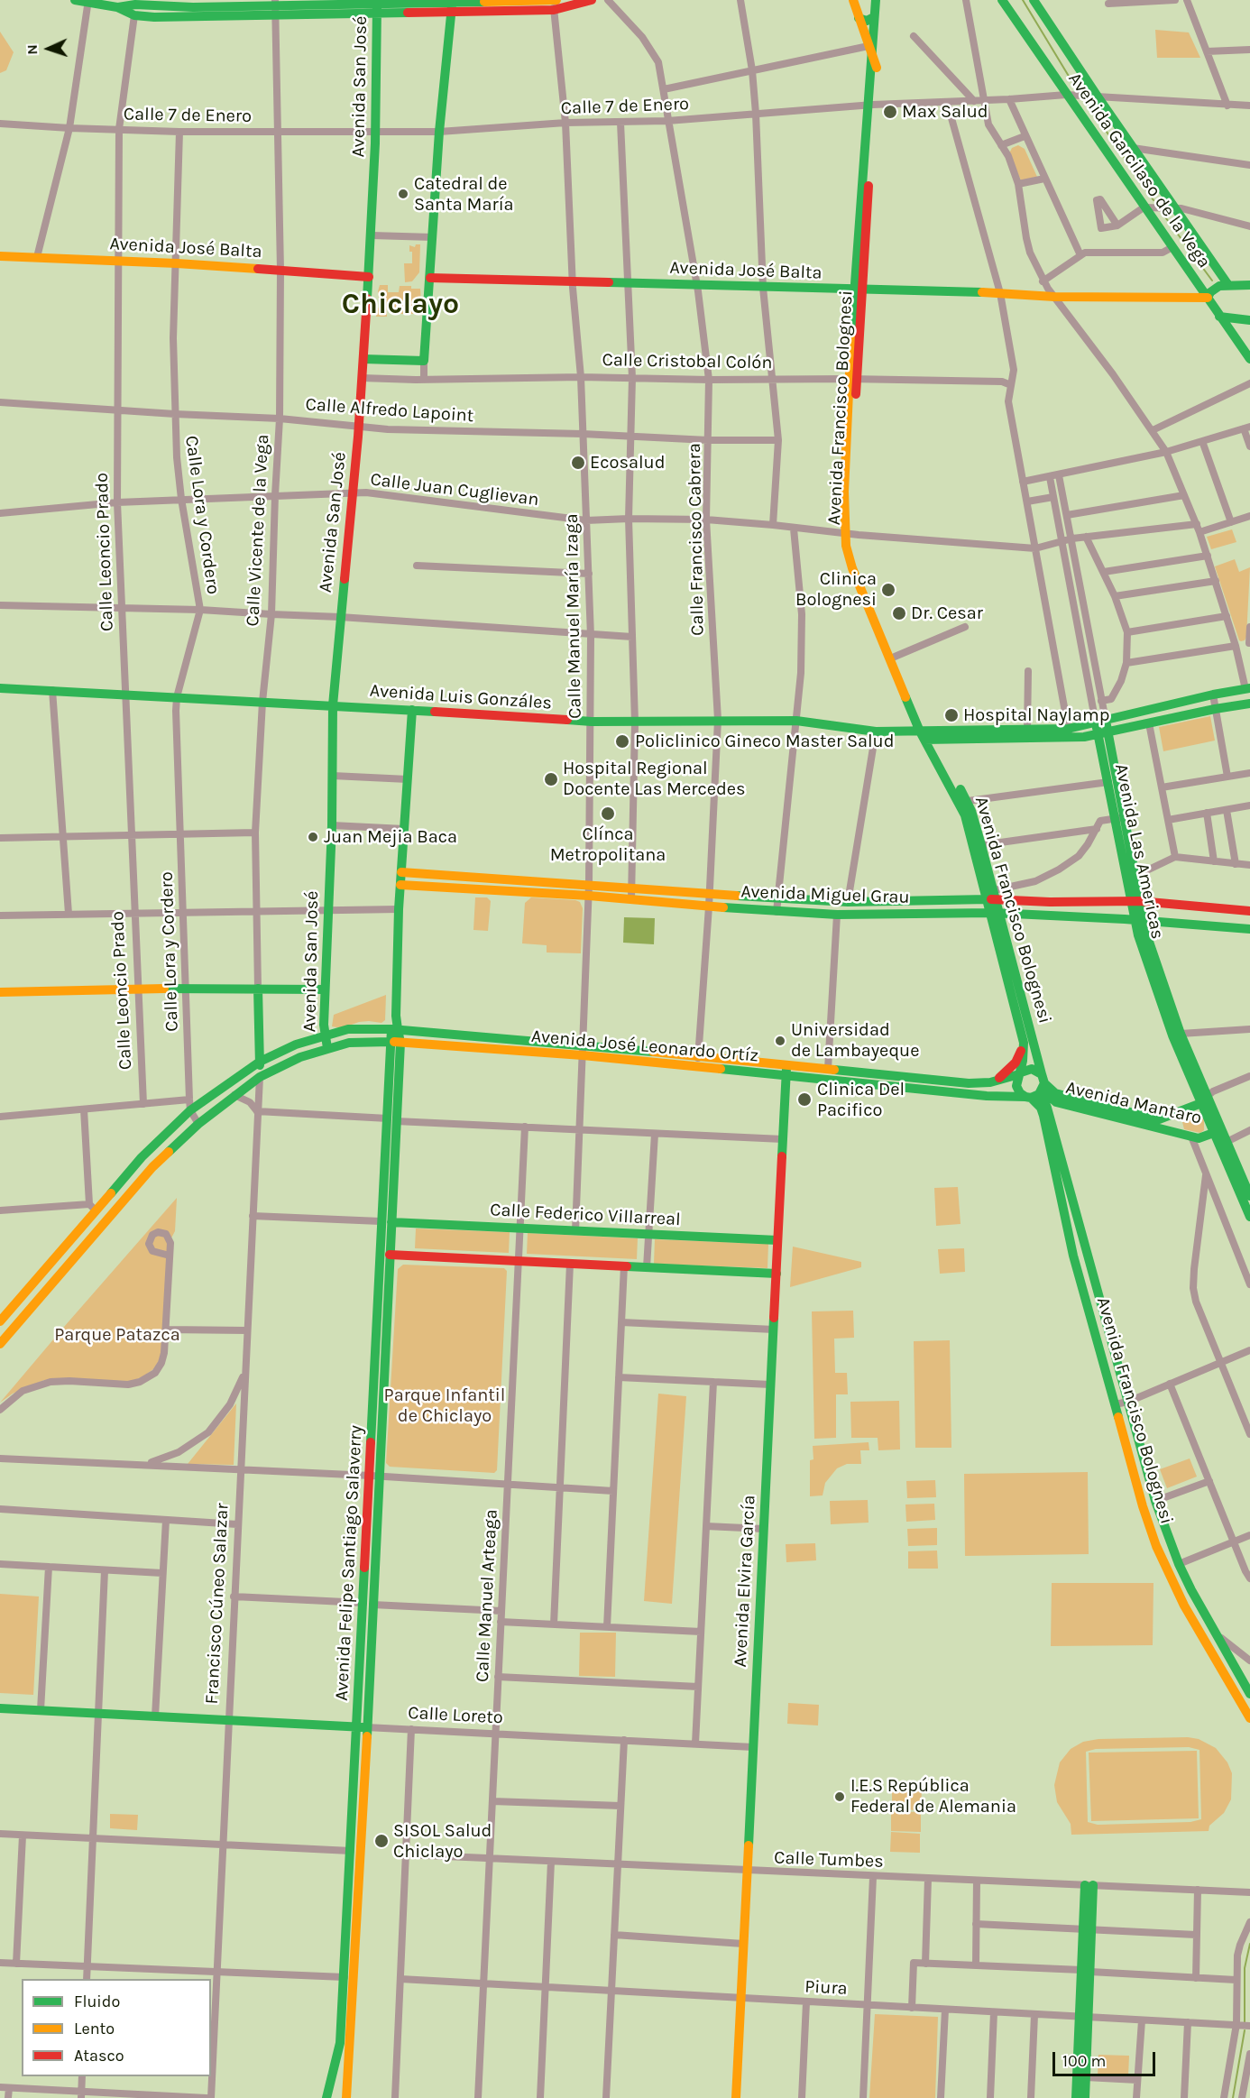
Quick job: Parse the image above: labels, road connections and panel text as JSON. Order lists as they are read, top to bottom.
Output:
{
  "streets": {
    "main road": [
      "Avenida San José",
      "Avenida Garcilaso de la Vega",
      "Avenida José Balta",
      "Avenida Francisco Bolognesi",
      "Calle Vicente de la Vega",
      "Avenida Luis Gonzáles",
      "Avenida Las Americas",
      "Avenida Miguel Grau",
      "Avenida José Leonardo Ortíz",
      "Avenida Mantaro",
      "Calle Federico Villarreal",
      "Avenida Felipe Santiago Salaverry",
      "Avenida Elvira García",
      "Francisco Cúneo Salazar",
      "Calle Loreto"
    ],
    "street": [
      "Calle 7 de Enero",
      "Calle Cristobal Colón",
      "Calle Alfredo Lapoint",
      "Calle Juan Cuglievan",
      "Calle Lora y Cordero",
      "Calle Francisco Cabrera",
      "Calle Leoncio Prado",
      "Calle Manuel María Izaga",
      "Calle Manuel Arteaga",
      "Calle Tumbes",
      "Piura"
    ]
  },
  "crossings": [
    ["Avenida San José", "Calle 7 de Enero"],
    ["Avenida San José", "Avenida José Balta"],
    ["Avenida San José", "Calle Cristobal Colón"],
    ["Avenida San José", "Calle Alfredo Lapoint"],
    ["Avenida San José", "Calle Juan Cuglievan"],
    ["Avenida San José", "Avenida Luis Gonzáles"],
    ["Avenida San José", "Avenida José Leonardo Ortíz"],
    ["Calle 7 de Enero", "Avenida Garcilaso de la Vega"],
    ["Calle 7 de Enero", "Avenida Francisco Bolognesi"],
    ["Calle 7 de Enero", "Calle Lora y Cordero"],
    ["Calle 7 de Enero", "Calle Vicente de la Vega"],
    ["Calle 7 de Enero", "Calle Francisco Cabrera"],
    ["Calle 7 de Enero", "Calle Leoncio Prado"],
    ["Calle 7 de Enero", "Calle Manuel María Izaga"],
    ["Avenida Garcilaso de la Vega", "Avenida José Balta"],
    ["Avenida José Balta", "Avenida Francisco Bolognesi"],
    ["Avenida José Balta", "Calle Lora y Cordero"],
    ["Avenida José Balta", "Calle Vicente de la Vega"],
    ["Avenida José Balta", "Calle Francisco Cabrera"],
    ["Avenida José Balta", "Calle Leoncio Prado"],
    ["Avenida José Balta", "Calle Manuel María Izaga"],
    ["Calle Cristobal Colón", "Avenida Francisco Bolognesi"],
    ["Calle Cristobal Colón", "Calle Francisco Cabrera"],
    ["Calle Cristobal Colón", "Calle Manuel María Izaga"],
    ["Avenida Francisco Bolognesi", "Calle Juan Cuglievan"],
    ["Avenida Francisco Bolognesi", "Avenida Luis Gonzáles"],
    ["Avenida Francisco Bolognesi", "Avenida Miguel Grau"],
    ["Avenida Francisco Bolognesi", "Avenida José Leonardo Ortíz"],
    ["Avenida Francisco Bolognesi", "Avenida Mantaro"],
    ["Calle Alfredo Lapoint", "Calle Lora y Cordero"],
    ["Calle Alfredo Lapoint", "Calle Vicente de la Vega"],
    ["Calle Alfredo Lapoint", "Calle Francisco Cabrera"],
    ["Calle Alfredo Lapoint", "Calle Leoncio Prado"],
    ["Calle Alfredo Lapoint", "Calle Manuel María Izaga"],
    ["Calle Juan Cuglievan", "Calle Lora y Cordero"],
    ["Calle Juan Cuglievan", "Calle Vicente de la Vega"],
    ["Calle Juan Cuglievan", "Calle Francisco Cabrera"],
    ["Calle Juan Cuglievan", "Calle Leoncio Prado"],
    ["Calle Juan Cuglievan", "Calle Manuel María Izaga"],
    ["Calle Lora y Cordero", "Avenida Luis Gonzáles"],
    ["Calle Lora y Cordero", "Avenida José Leonardo Ortíz"],
    ["Calle Vicente de la Vega", "Avenida Luis Gonzáles"],
    ["Calle Vicente de la Vega", "Avenida José Leonardo Ortíz"],
    ["Calle Vicente de la Vega", "Francisco Cúneo Salazar"],
    ["Calle Francisco Cabrera", "Avenida Luis Gonzáles"],
    ["Calle Francisco Cabrera", "Avenida Miguel Grau"],
    ["Calle Francisco Cabrera", "Avenida José Leonardo Ortíz"],
    ["Calle Leoncio Prado", "Avenida Luis Gonzáles"],
    ["Calle Manuel María Izaga", "Avenida Luis Gonzáles"],
    ["Calle Manuel María Izaga", "Avenida Miguel Grau"],
    ["Calle Manuel María Izaga", "Avenida José Leonardo Ortíz"],
    ["Calle Manuel María Izaga", "Calle Federico Villarreal"],
    ["Avenida Luis Gonzáles", "Avenida Felipe Santiago Salaverry"],
    ["Avenida Las Americas", "Avenida Miguel Grau"],
    ["Avenida Las Americas", "Avenida Mantaro"],
    ["Avenida Miguel Grau", "Avenida Felipe Santiago Salaverry"],
    ["Avenida José Leonardo Ortíz", "Avenida Mantaro"],
    ["Avenida José Leonardo Ortíz", "Avenida Felipe Santiago Salaverry"],
    ["Avenida José Leonardo Ortíz", "Avenida Elvira García"],
    ["Avenida José Leonardo Ortíz", "Francisco Cúneo Salazar"],
    ["Calle Federico Villarreal", "Avenida Felipe Santiago Salaverry"],
    ["Calle Federico Villarreal", "Avenida Elvira García"],
    ["Calle Federico Villarreal", "Calle Manuel Arteaga"],
    ["Avenida Felipe Santiago Salaverry", "Calle Loreto"],
    ["Avenida Elvira García", "Calle Loreto"],
    ["Avenida Elvira García", "Calle Tumbes"],
    ["Avenida Elvira García", "Piura"],
    ["Calle Manuel Arteaga", "Calle Loreto"],
    ["Calle Manuel Arteaga", "Calle Tumbes"],
    ["Calle Manuel Arteaga", "Piura"],
    ["Francisco Cúneo Salazar", "Calle Loreto"]
  ],
  "districts": ["Chiclayo"],
  "parks": ["Parque Patazca", "Parque Infantil de Chiclayo"],
  "places": [
    "Max Salud",
    "Catedral de Santa María",
    "Ecosalud",
    "Clinica Bolognesi",
    "Dr. Cesar",
    "Hospital Naylamp",
    "Policlinico Gineco Master Salud",
    "Hospital Regional Docente Las Mercedes",
    "Clínca Metropolitana",
    "Juan Mejia Baca",
    "Universidad de Lambayeque",
    "Clinica Del Pacifico",
    "I.E.S República Federal de Alemania",
    "SISOL Salud Chiclayo"
  ],
  "legend": ["Fluido", "Lento", "Atasco"],
  "scale_bar": "100 m",
  "north": "left"
}
